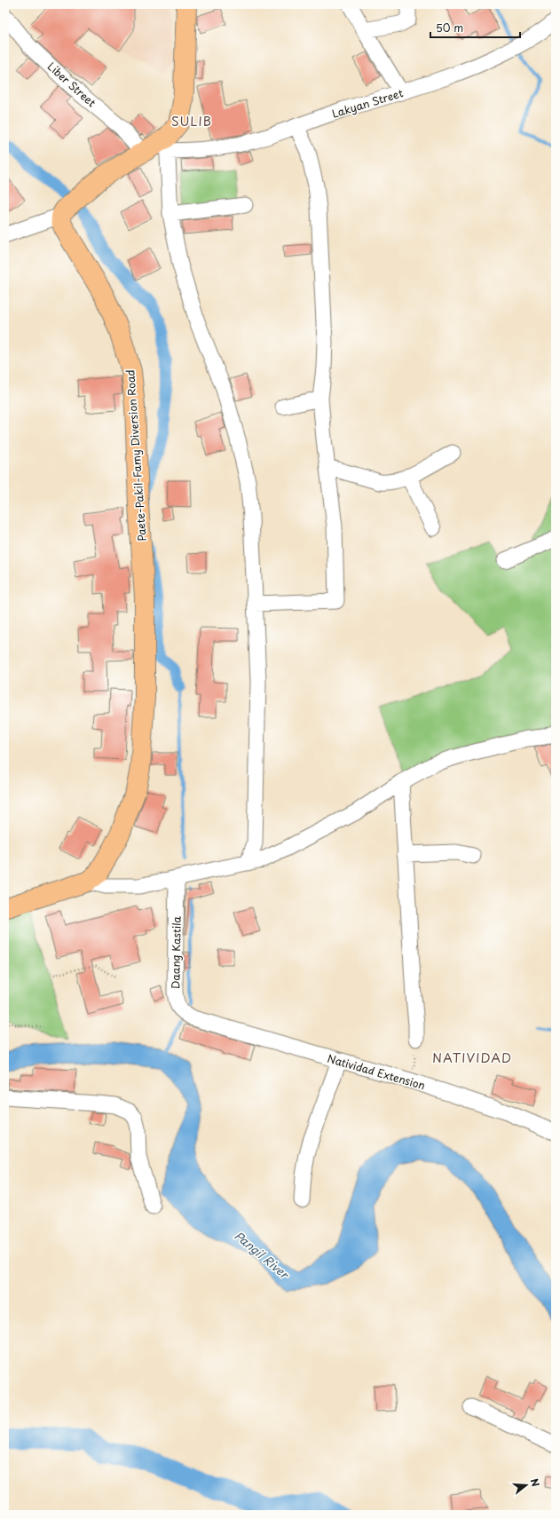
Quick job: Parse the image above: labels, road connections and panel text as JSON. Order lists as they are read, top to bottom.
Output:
{
  "streets": {
    "main road": ["Paete-Pakil-Famy Diversion Road"],
    "street": [
      "Liber Street",
      "Lakyan Street",
      "Daang Kastila",
      "Natividad Extension"
    ]
  },
  "crossings": [
    ["Daang Kastila", "Natividad Extension"]
  ],
  "districts": ["SULIB", "NATIVIDAD"],
  "water": ["Pangil River"],
  "scale_bar": "50 m",
  "north": "right"
}
